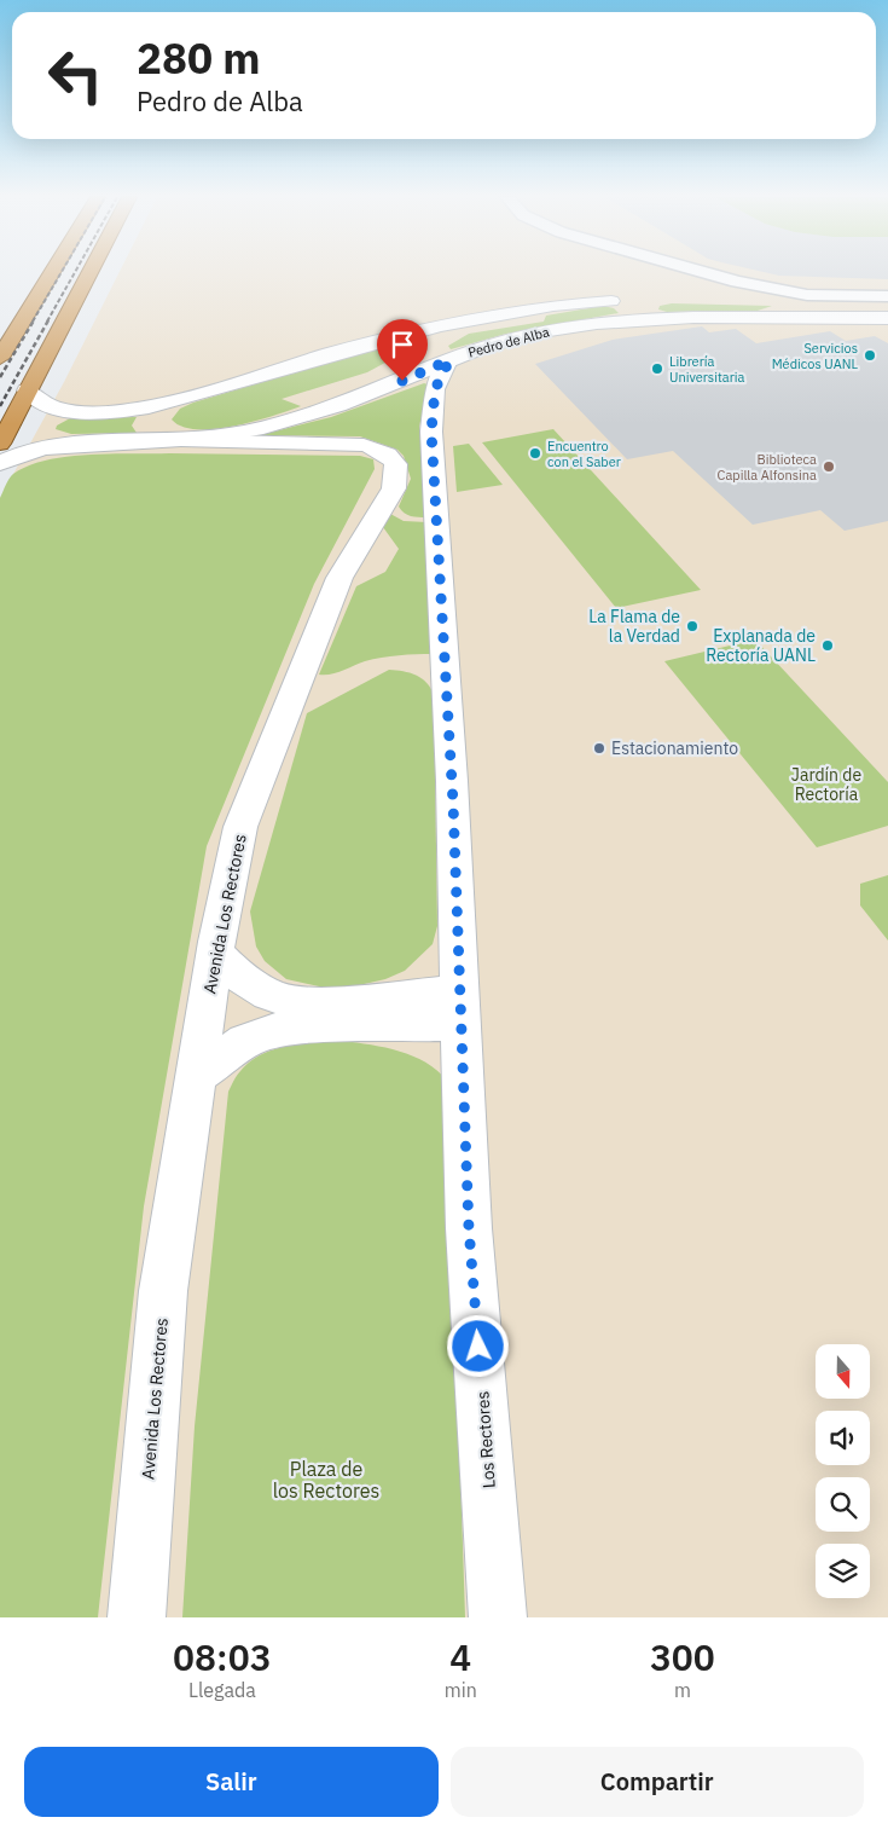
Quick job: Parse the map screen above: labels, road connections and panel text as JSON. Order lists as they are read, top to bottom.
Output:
{
  "streets": {
    "street": ["Pedro de Alba", "Avenida Los Rectores", "Los Rectores"]
  },
  "crossings": [
    ["Pedro de Alba", "Avenida Los Rectores"],
    ["Pedro de Alba", "Los Rectores"]
  ],
  "parks": ["Jardín de Rectoría", "Plaza de los Rectores"],
  "places": [
    "Servicios Médicos UANL",
    "Librería Universitaria",
    "Encuentro con el Saber",
    "Biblioteca Capilla Alfonsina",
    "La Flama de la Verdad",
    "Explanada de Rectoría UANL",
    "Estacionamiento"
  ],
  "north": "bottom",
  "page": {
    "turn": ["280 m", "Pedro de Alba"],
    "eta": [
      "08:03",
      "Llegada",
      "4",
      "min",
      "300",
      "m"
    ],
    "buttons": ["Salir", "Compartir"]
  }
}
